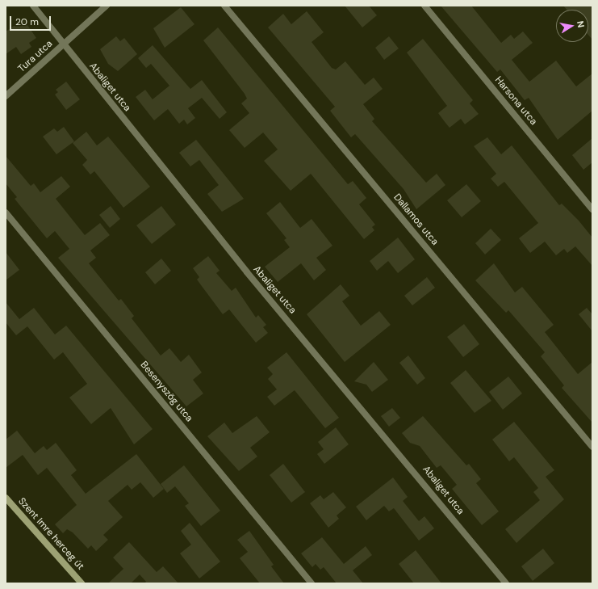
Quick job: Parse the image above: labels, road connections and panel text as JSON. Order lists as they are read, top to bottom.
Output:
{
  "streets": {
    "street": [
      "Tura utca",
      "Abaliget utca",
      "Harsona utca",
      "Dallamos utca",
      "Besenyszög utca",
      "Szent Imre herceg út"
    ]
  },
  "crossings": [
    ["Tura utca", "Abaliget utca"]
  ],
  "scale_bar": "20 m",
  "north": "right"
}
